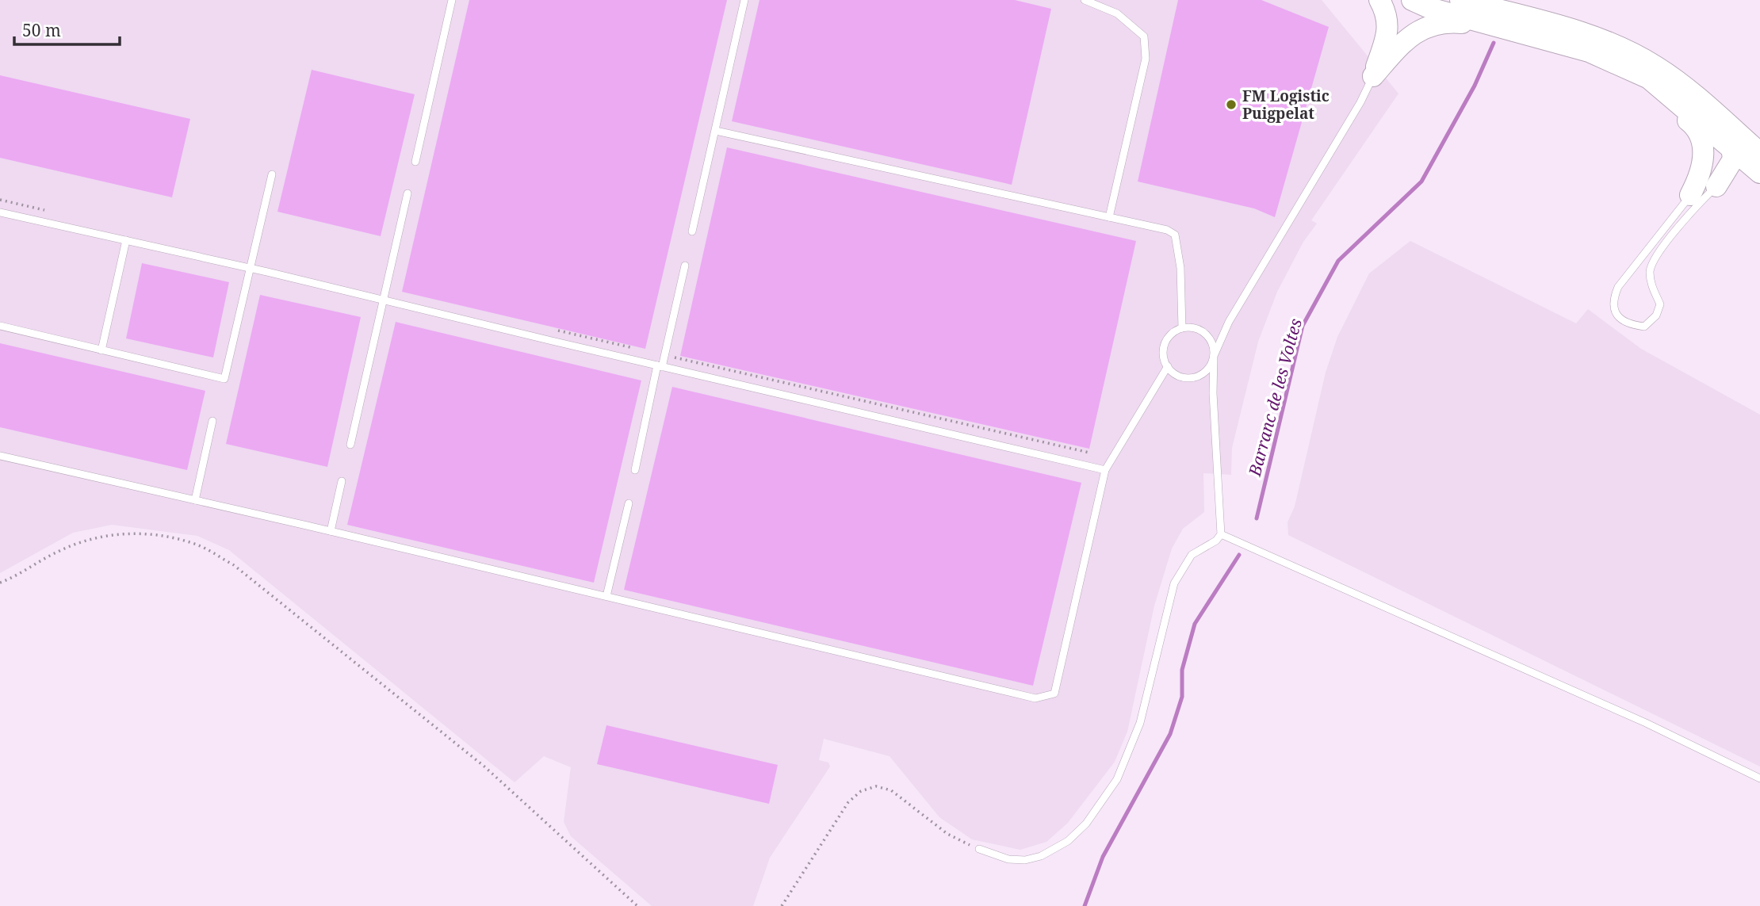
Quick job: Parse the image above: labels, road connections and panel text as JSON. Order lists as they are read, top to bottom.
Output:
{
  "water": ["Barranc de les Voltes"],
  "places": ["FM Logistic Puigpelat"],
  "scale_bar": "50 m"
}
